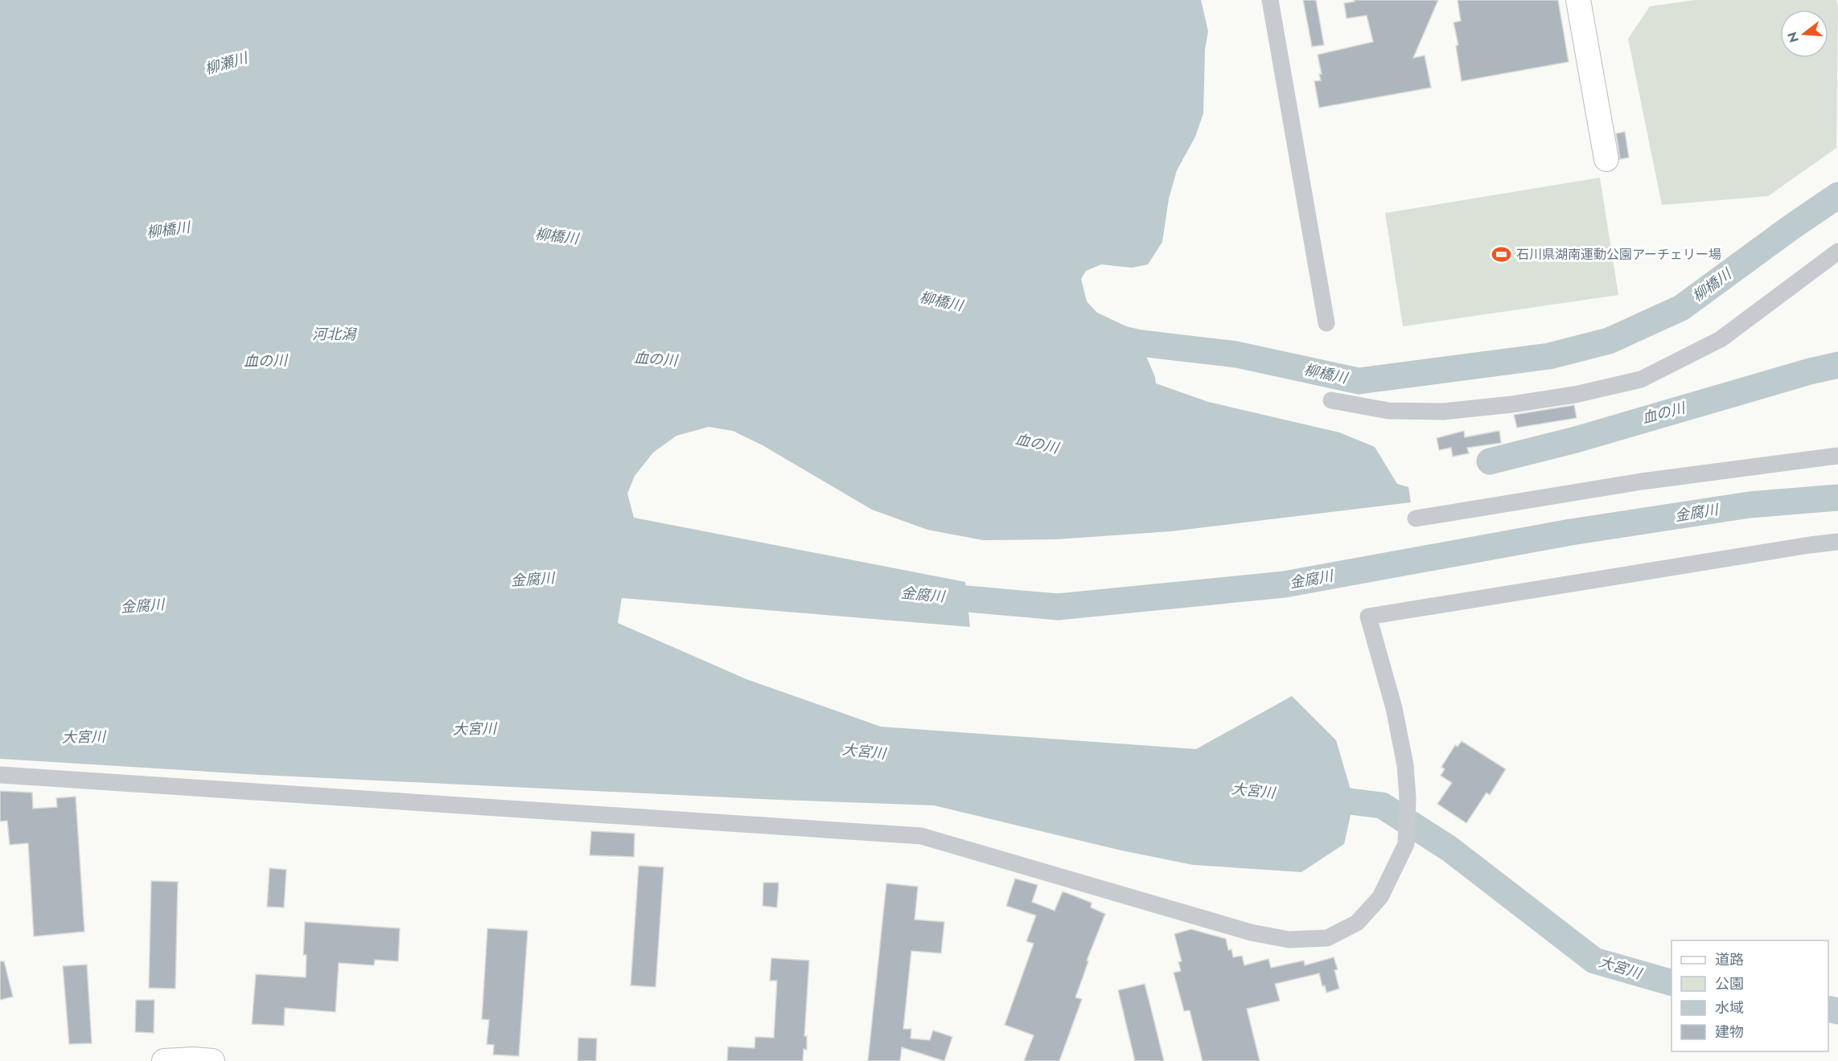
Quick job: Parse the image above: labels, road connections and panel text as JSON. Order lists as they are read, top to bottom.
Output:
{
  "water": [
    "柳瀬川",
    "柳橋川",
    "河北潟",
    "血の川",
    "金腐川",
    "大宮川"
  ],
  "places": {
    "sports": ["石川県湖南運動公園アーチェリー場"]
  },
  "legend": [
    "道路",
    "公園",
    "水域",
    "建物"
  ],
  "north": "left"
}
